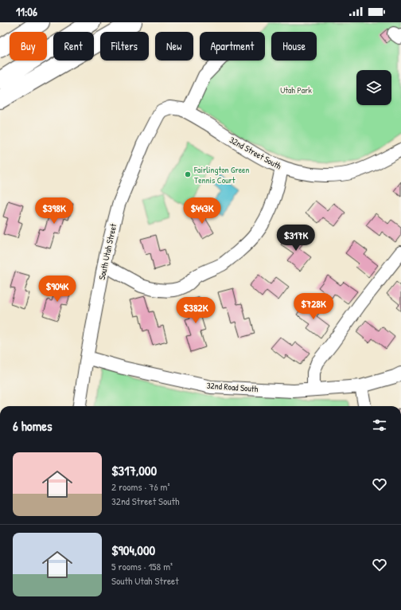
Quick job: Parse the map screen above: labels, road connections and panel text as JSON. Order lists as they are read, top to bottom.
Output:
{
  "streets": {
    "street": ["32nd Street South", "South Utah Street", "32nd Road South"]
  },
  "crossings": [
    ["32nd Street South", "South Utah Street"],
    ["South Utah Street", "32nd Road South"]
  ],
  "parks": ["Utah Park"],
  "places": ["Fairlington Green Tennis Court"],
  "page": {
    "status": "11:06",
    "chip": [
      "Buy",
      "Rent",
      "Filters",
      "New",
      "Apartment",
      "House"
    ],
    "price": [
      "$398K",
      "$443K",
      "$317K",
      "$904K",
      "$728K",
      "$382K"
    ],
    "heading": "6 homes",
    "list": [
      {
        "name": "$317,000",
        "note": "2 rooms · 76 m² · 32nd Street South"
      },
      {
        "name": "$904,000",
        "note": "5 rooms · 158 m² · South Utah Street"
      }
    ]
  }
}
